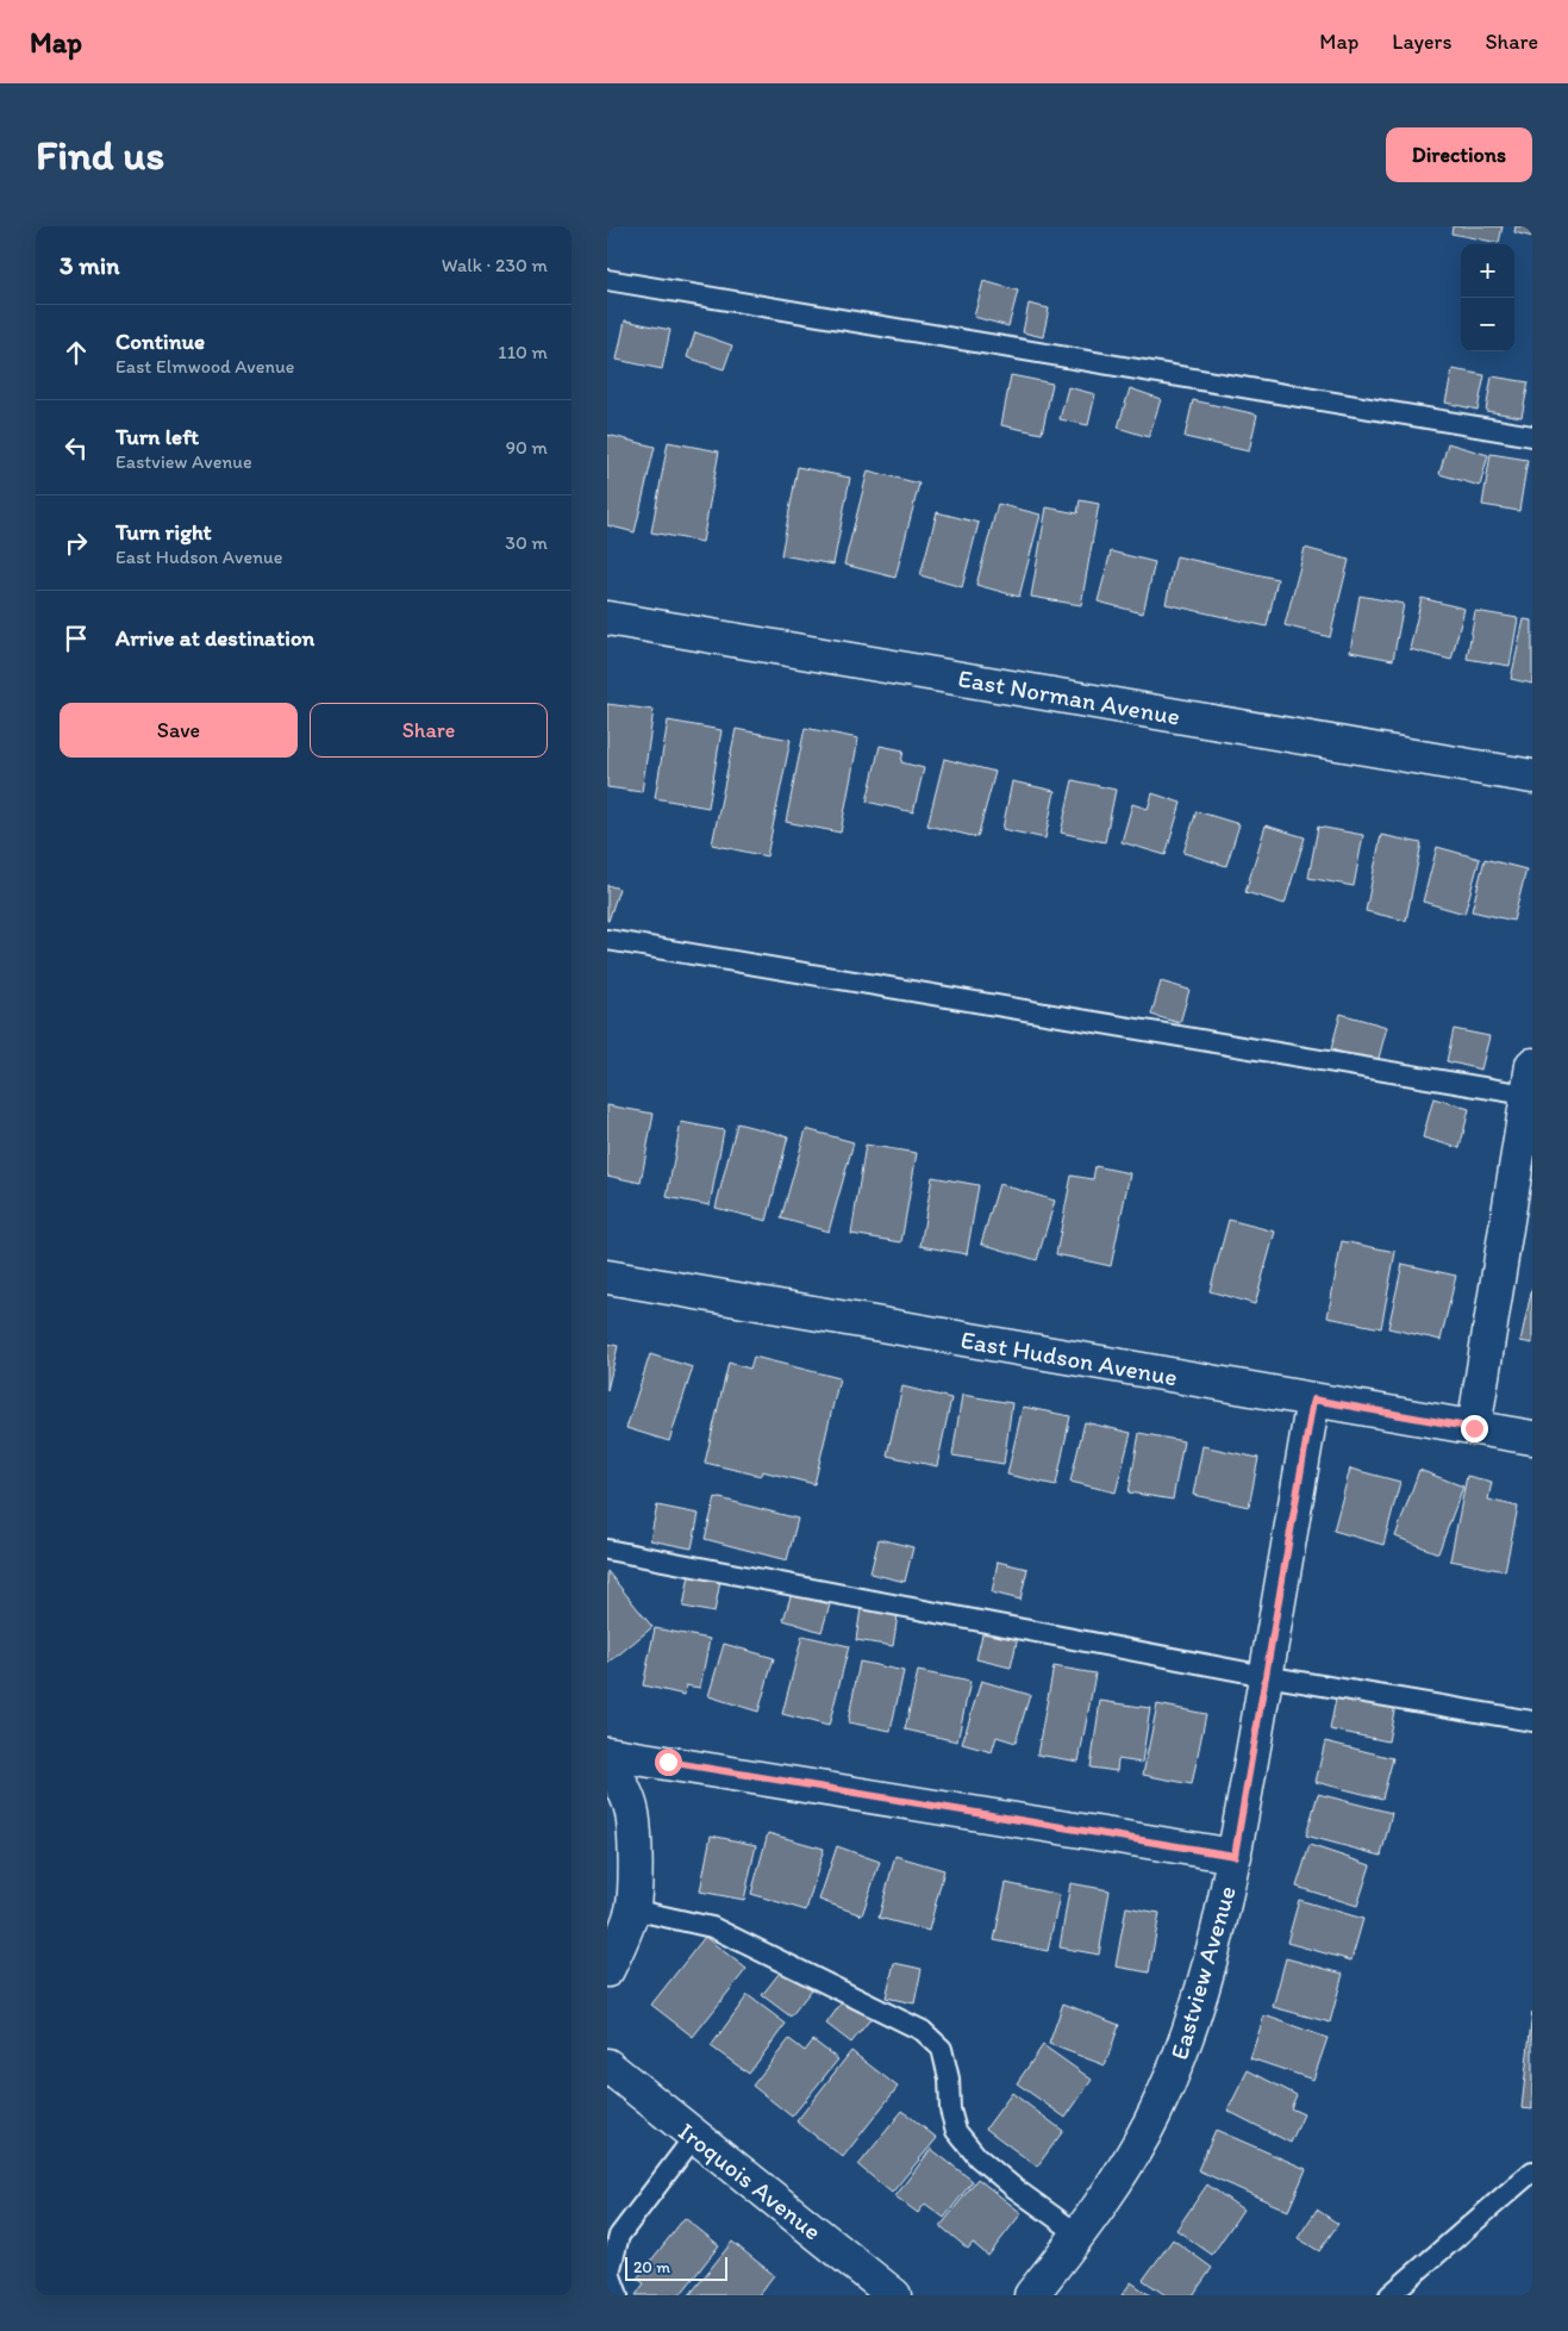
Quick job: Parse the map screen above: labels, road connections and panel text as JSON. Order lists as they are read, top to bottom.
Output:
{
  "streets": {
    "street": [
      "East Norman Avenue",
      "East Hudson Avenue",
      "Eastview Avenue",
      "Iroquois Avenue"
    ]
  },
  "crossings": [
    ["East Hudson Avenue", "Eastview Avenue"]
  ],
  "scale_bar": "20 m",
  "page": {
    "header": "Map",
    "nav": ["Map", "Layers", "Share"],
    "buttons": [
      "Directions",
      ["Save", "Share"]
    ],
    "title": "Find us",
    "heading": ["3 min", "Walk · 230 m"],
    "map_buttons": ["+", "−"],
    "list": [
      ["Continue", "East Elmwood Avenue", "110 m"],
      ["Turn left", "Eastview Avenue", "90 m"],
      ["Turn right", "East Hudson Avenue", "30 m"],
      "Arrive at destination"
    ],
    "scale": "20 m"
  }
}
